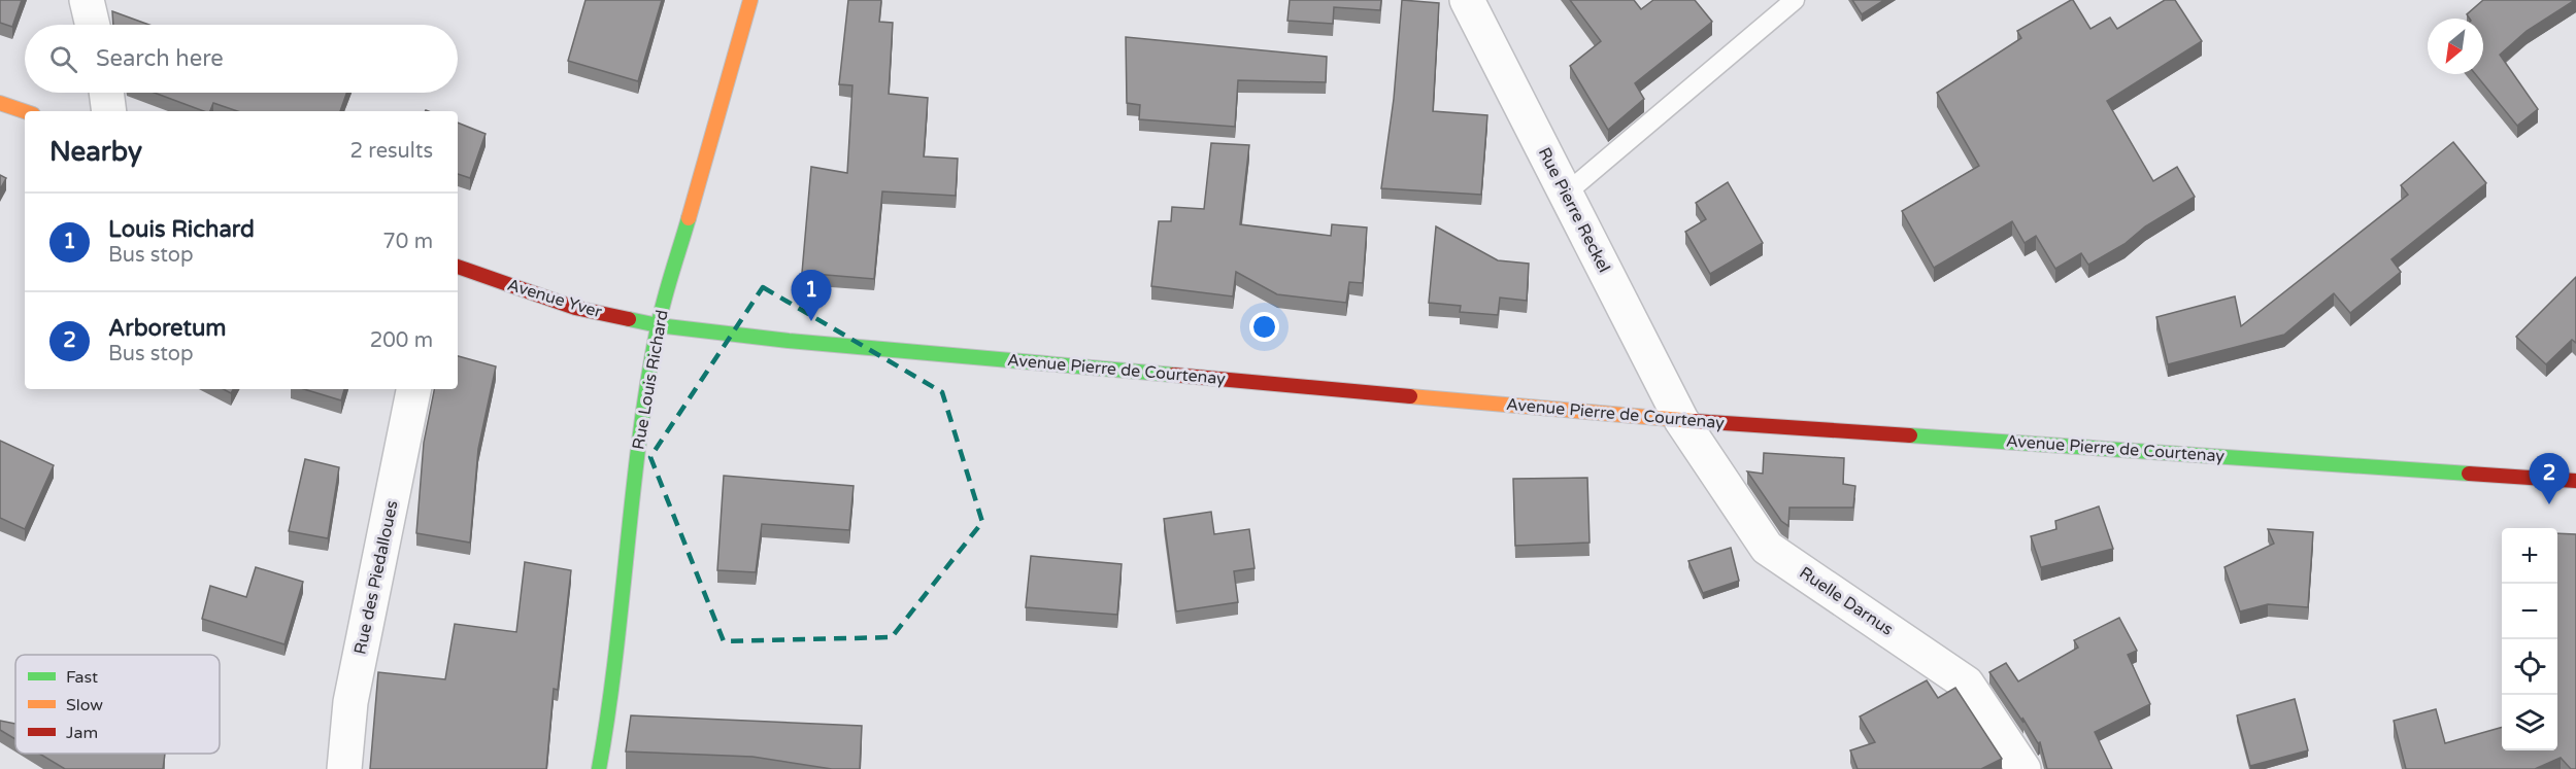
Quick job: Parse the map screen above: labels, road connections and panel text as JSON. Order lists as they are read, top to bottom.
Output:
{
  "streets": {
    "main road": ["Avenue Yver", "Avenue Pierre de Courtenay", "Rue Louis Richard"],
    "street": ["Rue Pierre Reckel", "Rue des Piedalloues", "Ruelle Darnus"]
  },
  "crossings": [
    ["Rue Pierre Reckel", "Avenue Pierre de Courtenay"],
    ["Rue Pierre Reckel", "Ruelle Darnus"],
    ["Avenue Yver", "Avenue Pierre de Courtenay"],
    ["Avenue Yver", "Rue Louis Richard"],
    ["Avenue Pierre de Courtenay", "Rue Louis Richard"],
    ["Avenue Pierre de Courtenay", "Ruelle Darnus"]
  ],
  "legend": ["Fast", "Slow", "Jam"],
  "north": "bottom left",
  "page": {
    "search": "Search here",
    "heading": ["Nearby", "2 results"],
    "list": [
      {
        "mark": "1",
        "name": "Louis Richard",
        "note": "Bus stop",
        "value": "70 m"
      },
      {
        "mark": "2",
        "name": "Arboretum",
        "note": "Bus stop",
        "value": "200 m"
      }
    ],
    "pins": ["1", "2"],
    "map_buttons": ["+", "−"]
  }
}
